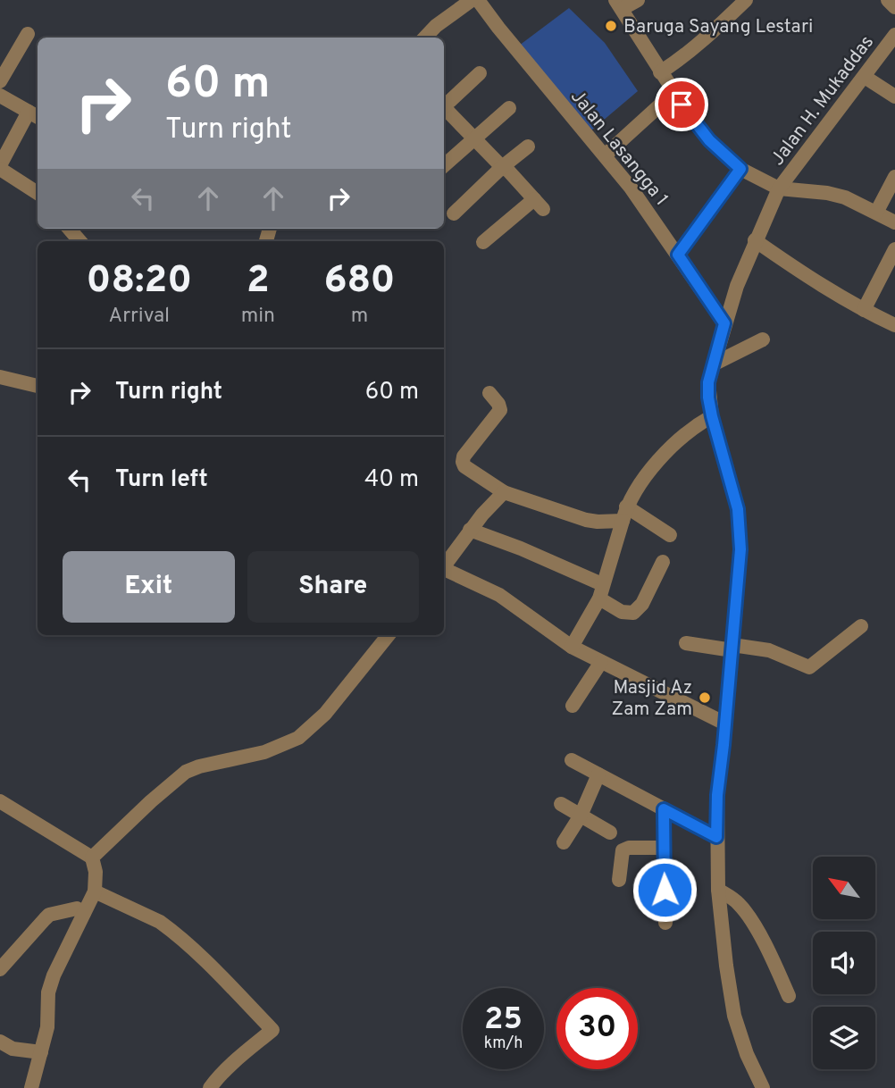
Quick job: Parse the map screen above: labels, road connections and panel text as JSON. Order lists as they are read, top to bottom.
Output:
{
  "streets": {
    "street": ["Jalan H. Mukaddas", "Jalan Lasangga 1"]
  },
  "crossings": [
    ["Jalan H. Mukaddas", "Jalan Lasangga 1"]
  ],
  "places": ["Baruga Sayang Lestari", "Masjid Az Zam Zam"],
  "north": "top left",
  "page": {
    "turn": ["60 m", "Turn right"],
    "eta": [
      "08:20",
      "Arrival",
      "2",
      "min",
      "680",
      "m"
    ],
    "list": [
      {
        "name": "Turn right",
        "value": "60 m"
      },
      {
        "name": "Turn left",
        "value": "40 m"
      }
    ],
    "buttons": ["Exit", "Share"],
    "speed": "25 km/h",
    "limit": "30"
  }
}
